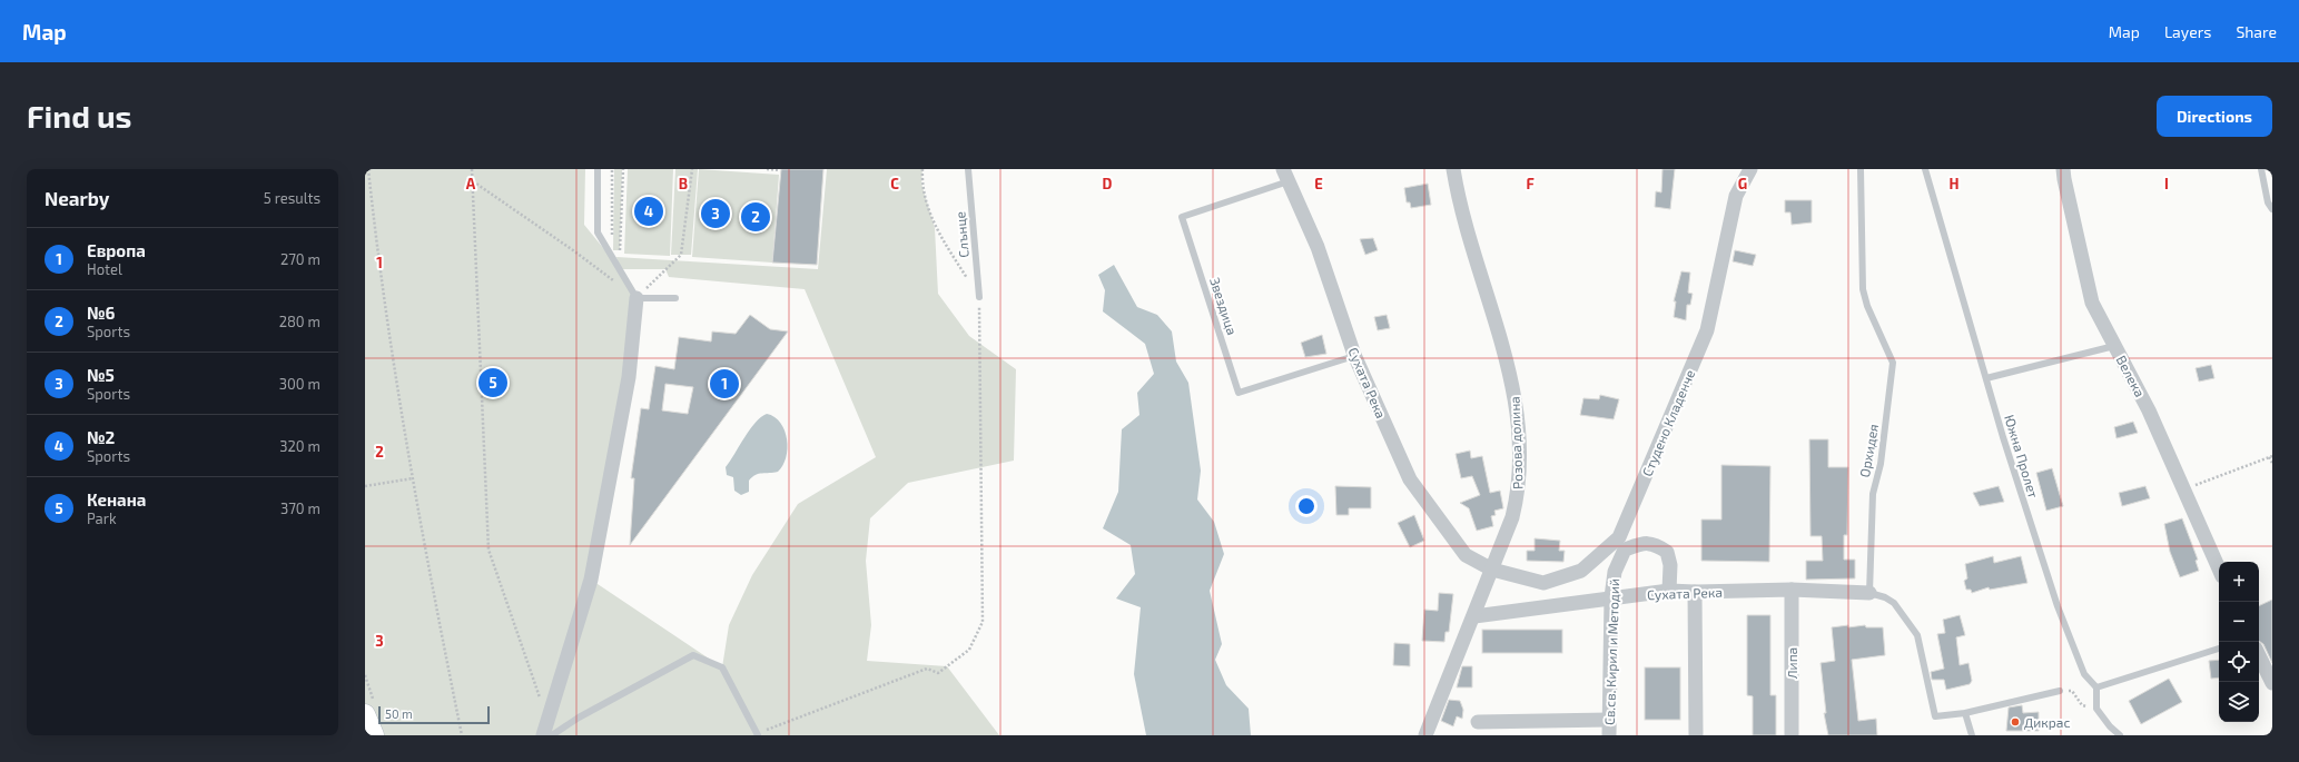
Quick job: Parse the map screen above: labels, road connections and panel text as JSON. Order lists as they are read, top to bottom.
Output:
{
  "streets": {
    "street": [
      "Велека",
      "Сухата Река",
      "Студено Кладенче",
      "Розова долина",
      "Св.св. Кирил и Методий",
      "Липа"
    ],
    "lane": [
      "Слънце",
      "Звездица",
      "Орхидея",
      "Южна Пролет"
    ]
  },
  "crossings": [
    ["Звездица", "Сухата Река"],
    ["Сухата Река", "Студено Кладенче"],
    ["Сухата Река", "Розова долина"],
    ["Сухата Река", "Орхидея"],
    ["Сухата Река", "Св.св. Кирил и Методий"],
    ["Сухата Река", "Липа"],
    ["Студено Кладенче", "Розова долина"],
    ["Студено Кладенче", "Св.св. Кирил и Методий"]
  ],
  "places": ["Дикрас"],
  "scale_bar": "50 m",
  "page": {
    "header": "Map",
    "nav": ["Map", "Layers", "Share"],
    "buttons": "Directions",
    "title": "Find us",
    "heading": ["Nearby", "5 results"],
    "pins": [
      "4",
      "3",
      "2",
      "5",
      "1"
    ],
    "list": [
      {
        "mark": "1",
        "name": "Европа",
        "note": "Hotel",
        "value": "270 m"
      },
      {
        "mark": "2",
        "name": "№6",
        "note": "Sports",
        "value": "280 m"
      },
      {
        "mark": "3",
        "name": "№5",
        "note": "Sports",
        "value": "300 m"
      },
      {
        "mark": "4",
        "name": "№2",
        "note": "Sports",
        "value": "320 m"
      },
      {
        "mark": "5",
        "name": "Кенана",
        "note": "Park",
        "value": "370 m"
      }
    ],
    "map_buttons": ["+", "−"],
    "scale": "50 m"
  },
  "grid": {
    "columns": [
      "A",
      "B",
      "C",
      "D",
      "E",
      "F",
      "G",
      "H",
      "I"
    ],
    "rows": ["1", "2", "3"]
  }
}
